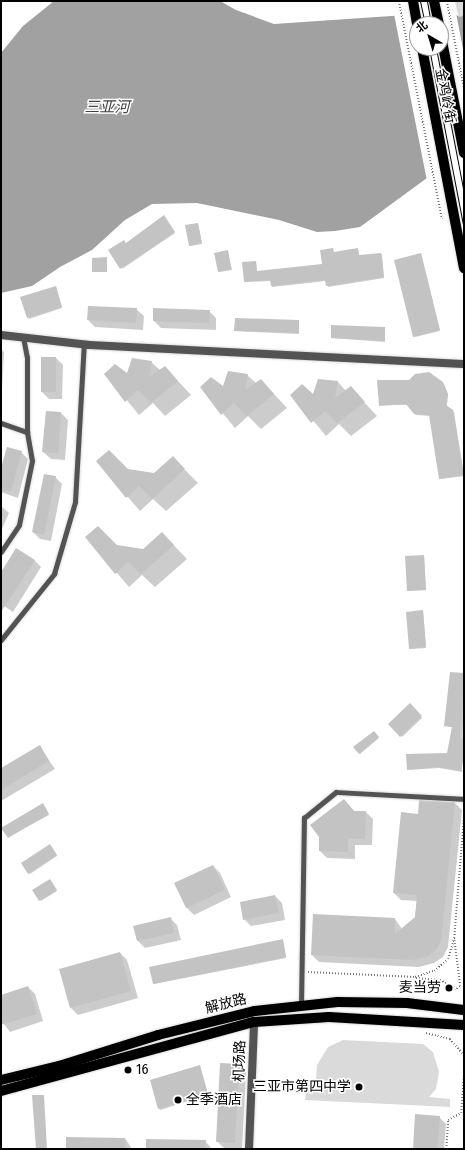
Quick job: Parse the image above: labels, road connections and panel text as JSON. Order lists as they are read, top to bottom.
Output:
{
  "streets": {
    "main road": ["金鸡岭街", "解放路"],
    "street": ["机场路"]
  },
  "crossings": [
    ["解放路", "机场路"]
  ],
  "water": ["三亚河"],
  "places": [
    "麦当劳",
    "16",
    "三亚市第四中学",
    "全季酒店"
  ],
  "north": "top left"
}
